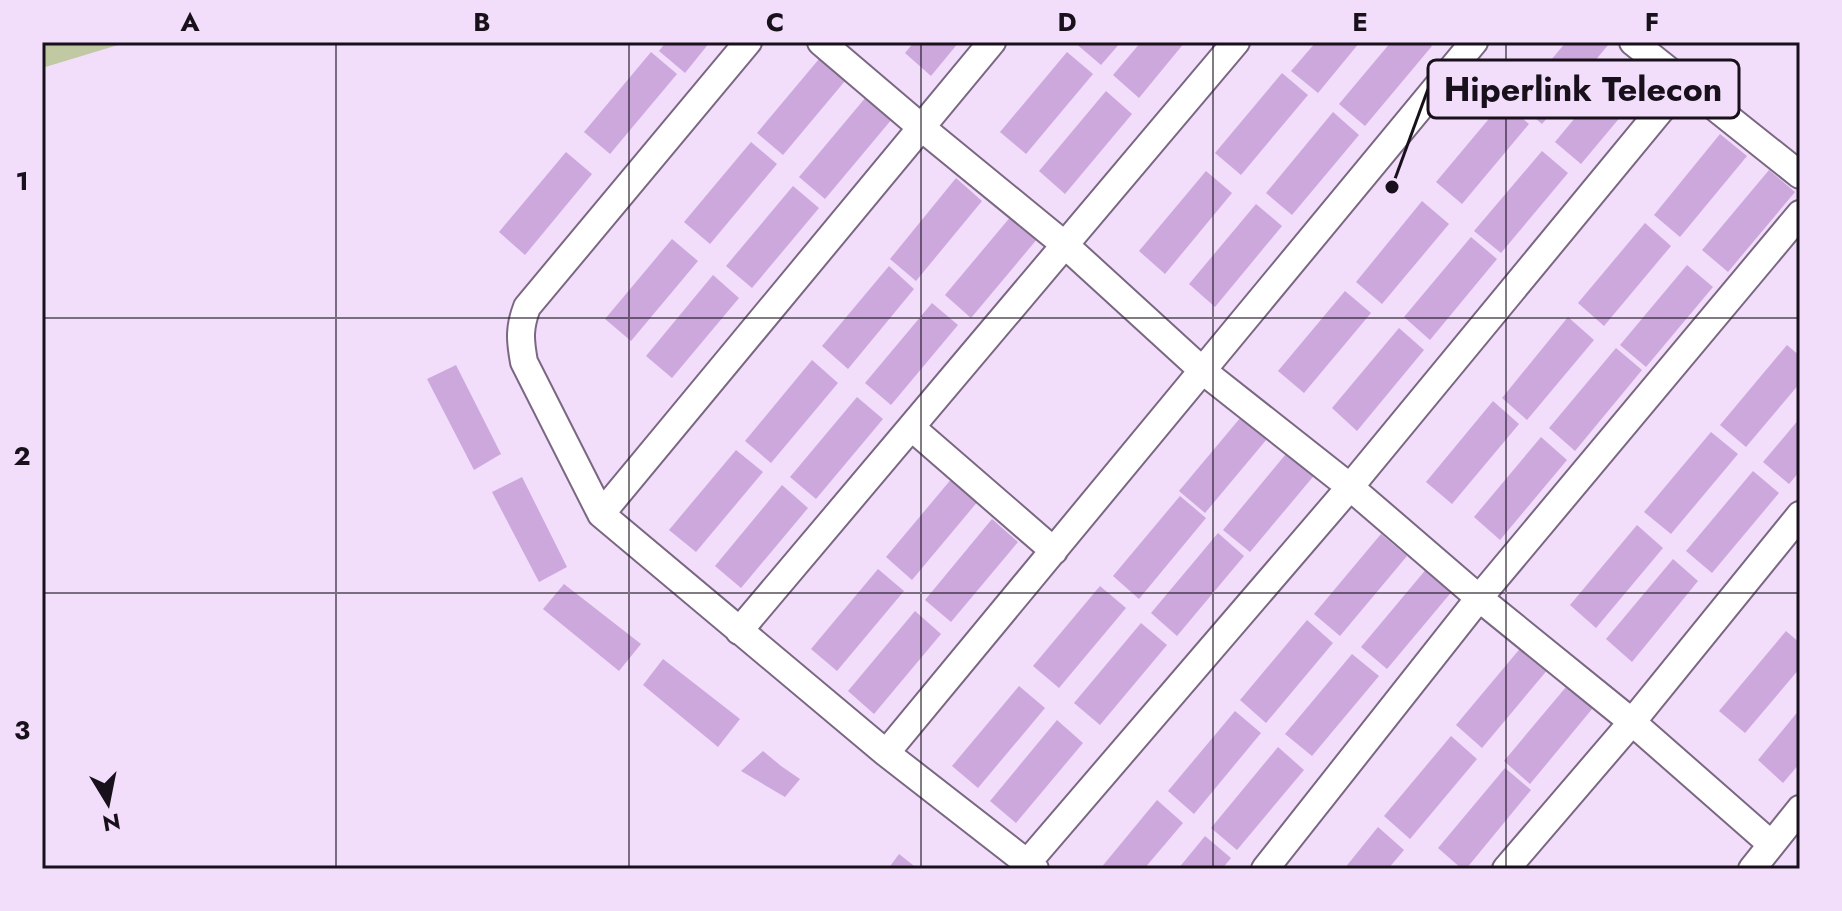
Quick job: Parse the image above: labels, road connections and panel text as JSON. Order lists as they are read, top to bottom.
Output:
{
  "places": ["Hiperlink Telecon"],
  "north": "bottom",
  "grid": {
    "columns": [
      "A",
      "B",
      "C",
      "D",
      "E",
      "F"
    ],
    "rows": ["1", "2", "3"]
  }
}
